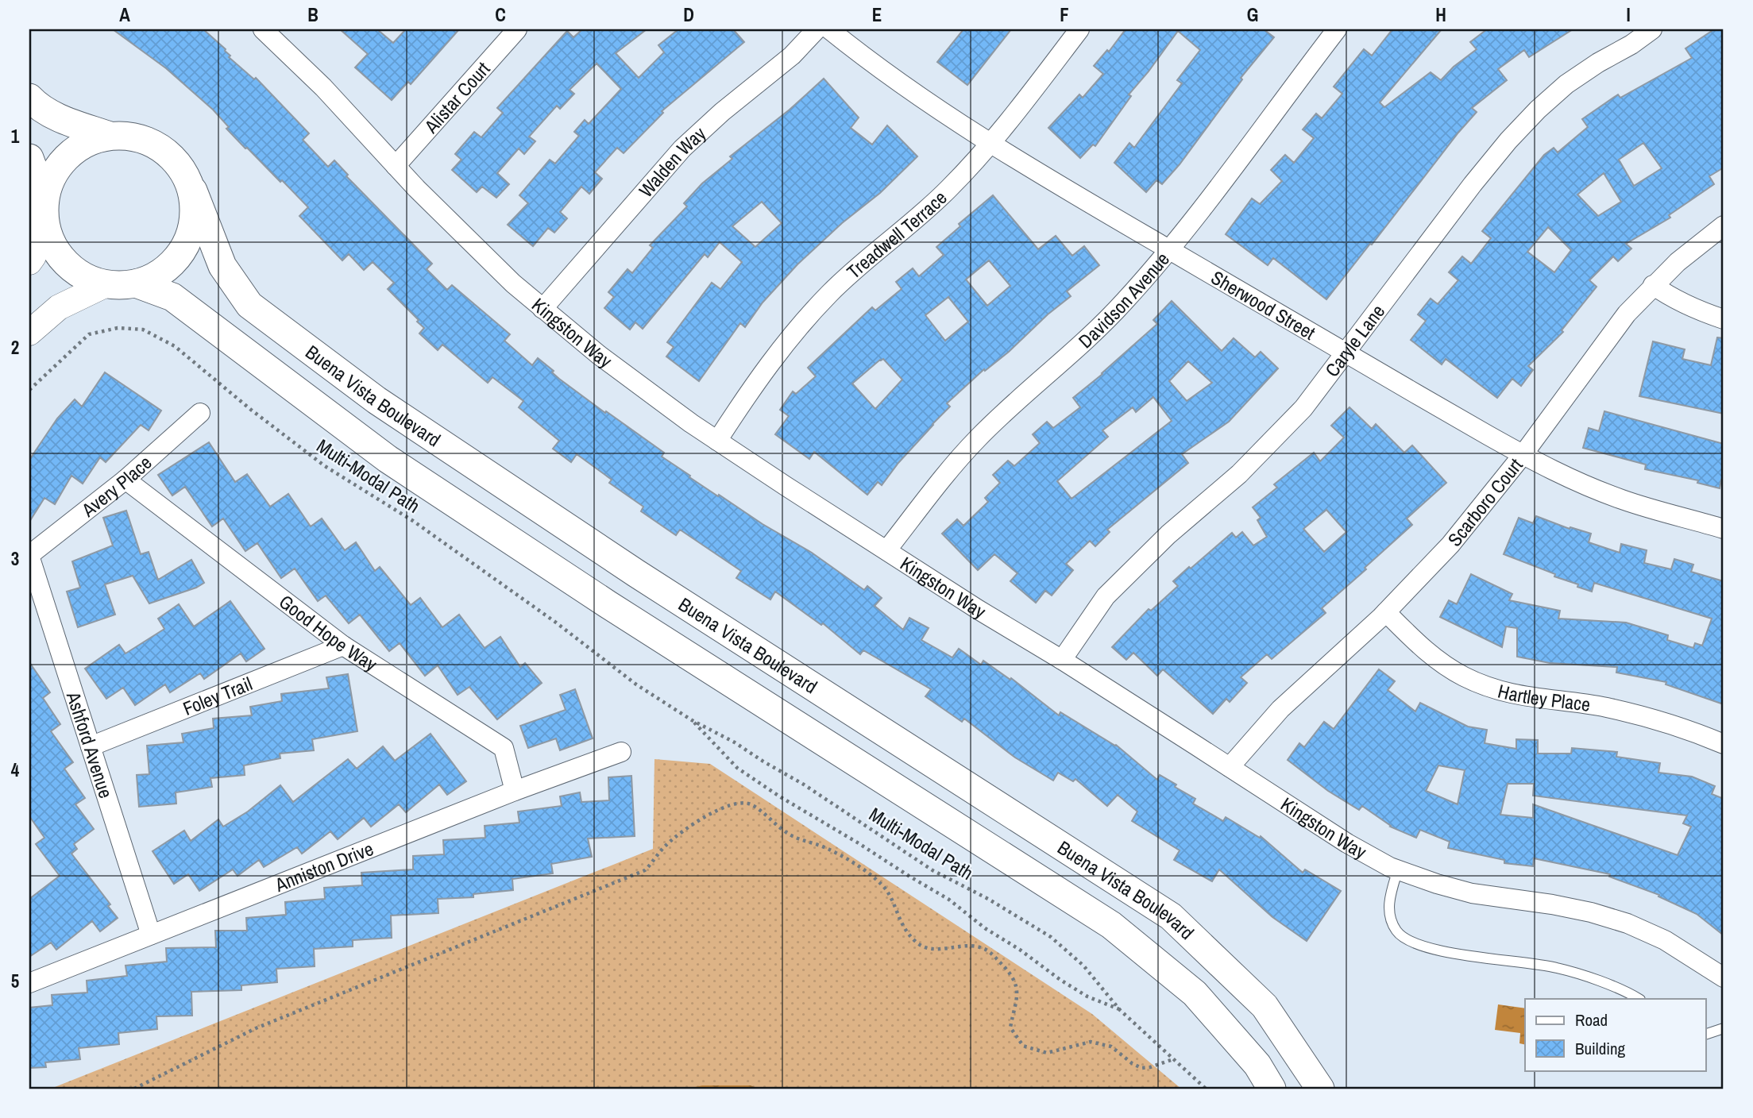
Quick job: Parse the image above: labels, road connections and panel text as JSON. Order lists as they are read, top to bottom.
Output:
{
  "streets": {
    "main road": ["Buena Vista Boulevard"],
    "street": [
      "Alistar Court",
      "Walden Way",
      "Treadwell Terrace",
      "Davidson Avenue",
      "Sherwood Street",
      "Kingston Way",
      "Caryle Lane",
      "Avery Place",
      "Scarboro Court",
      "Good Hope Way",
      "Foley Trail",
      "Hartley Place",
      "Ashford Avenue",
      "Anniston Drive"
    ],
    "path": ["Multi-Modal Path"]
  },
  "crossings": [
    ["Alistar Court", "Kingston Way"],
    ["Walden Way", "Kingston Way"],
    ["Treadwell Terrace", "Sherwood Street"],
    ["Treadwell Terrace", "Kingston Way"],
    ["Davidson Avenue", "Sherwood Street"],
    ["Davidson Avenue", "Kingston Way"],
    ["Sherwood Street", "Caryle Lane"],
    ["Sherwood Street", "Scarboro Court"],
    ["Kingston Way", "Caryle Lane"],
    ["Kingston Way", "Scarboro Court"],
    ["Avery Place", "Good Hope Way"],
    ["Avery Place", "Ashford Avenue"],
    ["Scarboro Court", "Hartley Place"],
    ["Good Hope Way", "Foley Trail"],
    ["Good Hope Way", "Anniston Drive"],
    ["Foley Trail", "Ashford Avenue"],
    ["Ashford Avenue", "Anniston Drive"]
  ],
  "legend": ["Road", "Building"],
  "grid": {
    "columns": [
      "A",
      "B",
      "C",
      "D",
      "E",
      "F",
      "G",
      "H",
      "I"
    ],
    "rows": [
      "1",
      "2",
      "3",
      "4",
      "5"
    ]
  }
}
